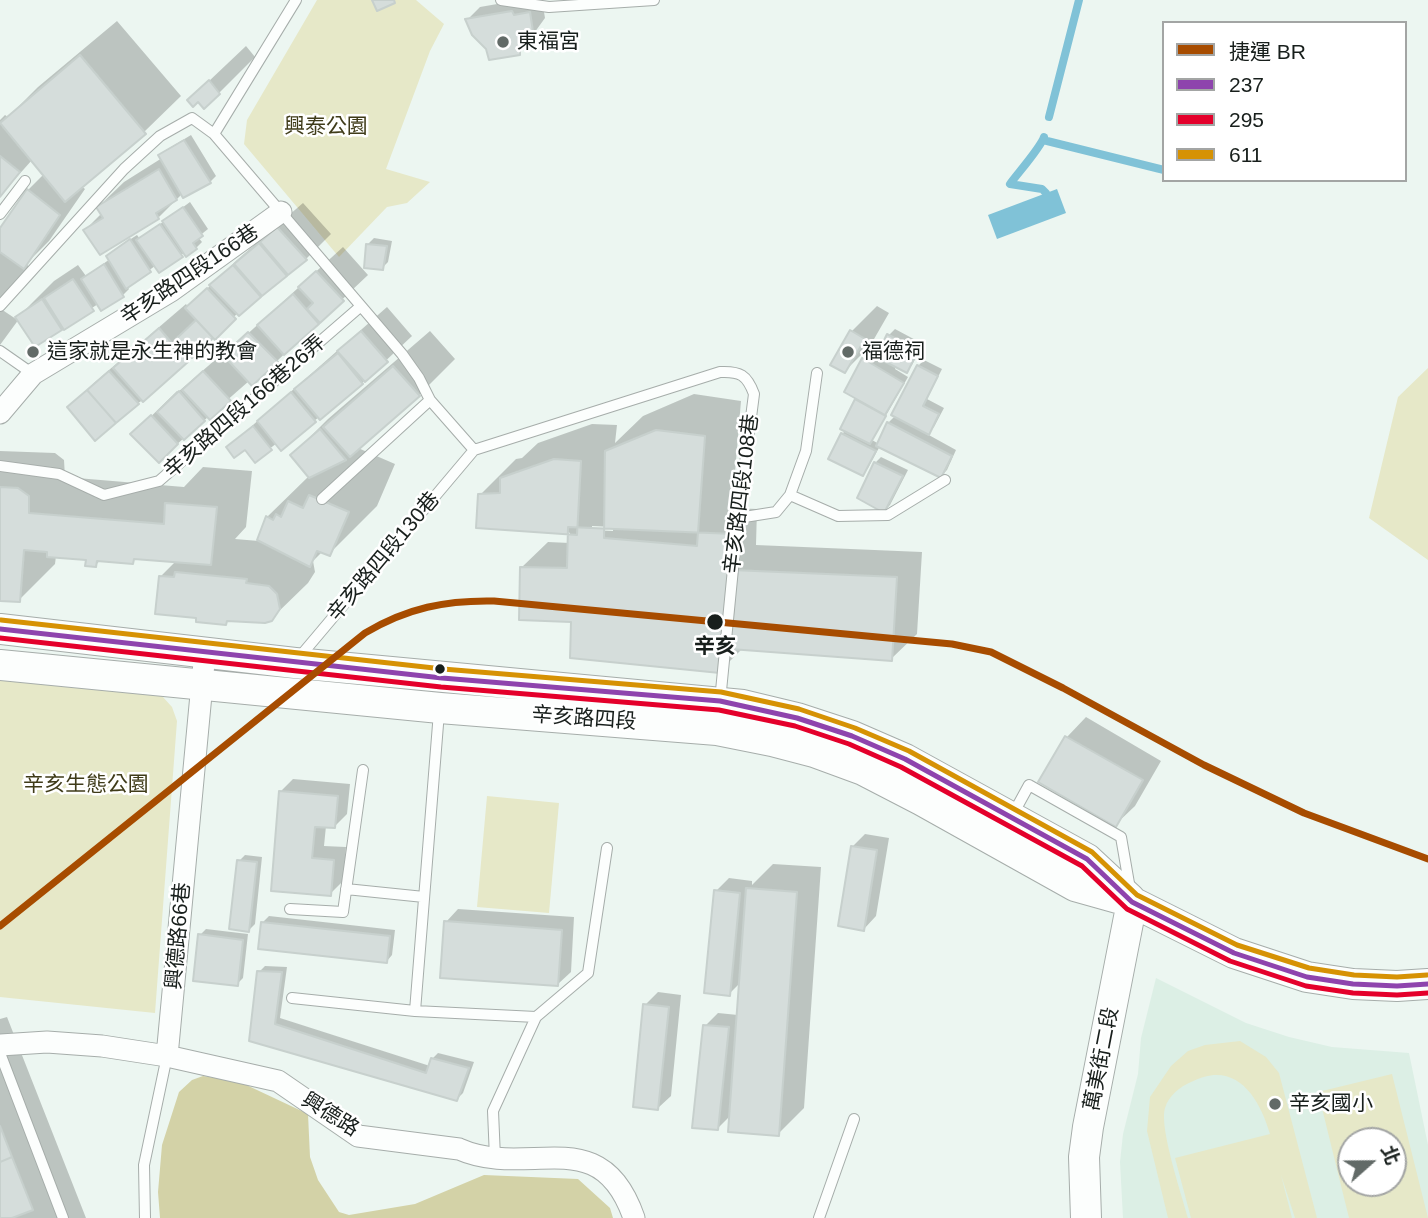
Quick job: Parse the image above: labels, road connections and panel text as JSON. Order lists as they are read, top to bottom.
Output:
{
  "streets": {
    "main road": ["辛亥路四段", "萬美街二段"],
    "street": ["辛亥路四段166巷", "興德路66巷", "興德路"],
    "lane": ["辛亥路四段166巷26弄", "辛亥路四段108巷", "辛亥路四段130巷"]
  },
  "crossings": [
    ["辛亥路四段108巷", "辛亥路四段130巷"],
    ["辛亥路四段108巷", "辛亥路四段"],
    ["辛亥路四段130巷", "辛亥路四段"],
    ["辛亥路四段", "興德路66巷"],
    ["辛亥路四段", "萬美街二段"],
    ["興德路66巷", "興德路"]
  ],
  "parks": ["興泰公園", "辛亥生態公園"],
  "places": [
    "東福宮",
    "這家就是永生神的教會",
    "福德祠",
    "辛亥",
    "辛亥國小"
  ],
  "lines": [
    "metro line BR",
    "transit line 611",
    "transit line 237",
    "transit line 295"
  ],
  "legend": [
    "捷運 BR",
    "237",
    "295",
    "611"
  ],
  "north": "right"
}
